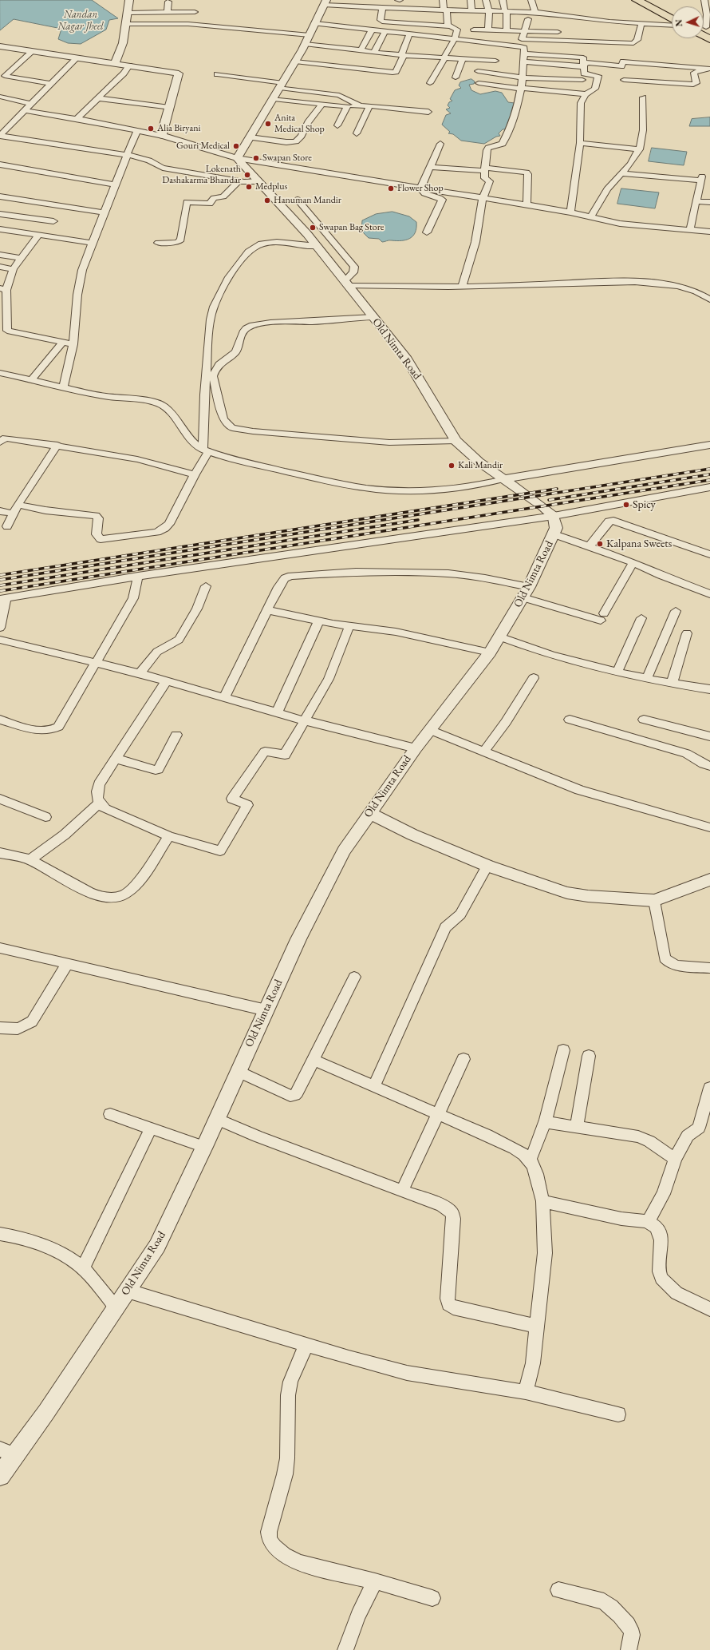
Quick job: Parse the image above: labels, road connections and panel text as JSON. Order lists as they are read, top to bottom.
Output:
{
  "streets": {
    "street": ["Old Nimta Road"]
  },
  "water": ["Nandan Nagar Jheel"],
  "places": [
    "Anita Medical Shop",
    "Alia Biryani",
    "Gouri Medical",
    "Swapan Store",
    "Lokenath Dashakarma Bhandar",
    "Medplus",
    "Flower Shop",
    "Hanuman Mandir",
    "Swapan Bag Store",
    "Kali Mandir",
    "Spicy",
    "Kalpana Sweets"
  ],
  "north": "left"
}
